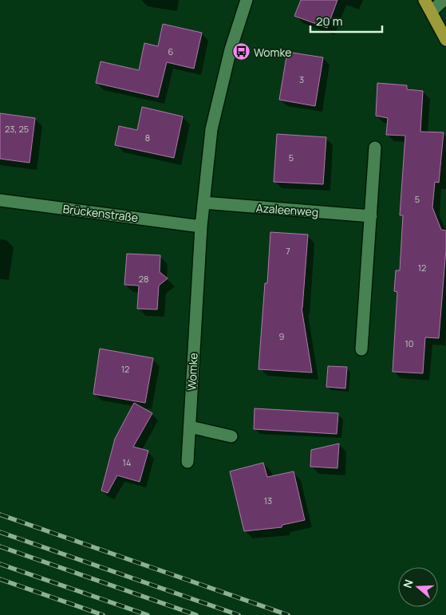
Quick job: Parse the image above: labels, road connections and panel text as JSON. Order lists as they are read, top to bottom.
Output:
{
  "streets": {
    "street": ["Azaleenweg", "Brückenstraße", "Womke"]
  },
  "crossings": [
    ["Azaleenweg", "Womke"],
    ["Brückenstraße", "Womke"]
  ],
  "places": {
    "bus stop": ["Womke"]
  },
  "house_numbers": [
    "6",
    "3",
    "23, 25",
    "8",
    "5",
    "5",
    "7",
    "12",
    "28",
    "9",
    "10",
    "12",
    "14",
    "13"
  ],
  "scale_bar": "20 m",
  "north": "left"
}
